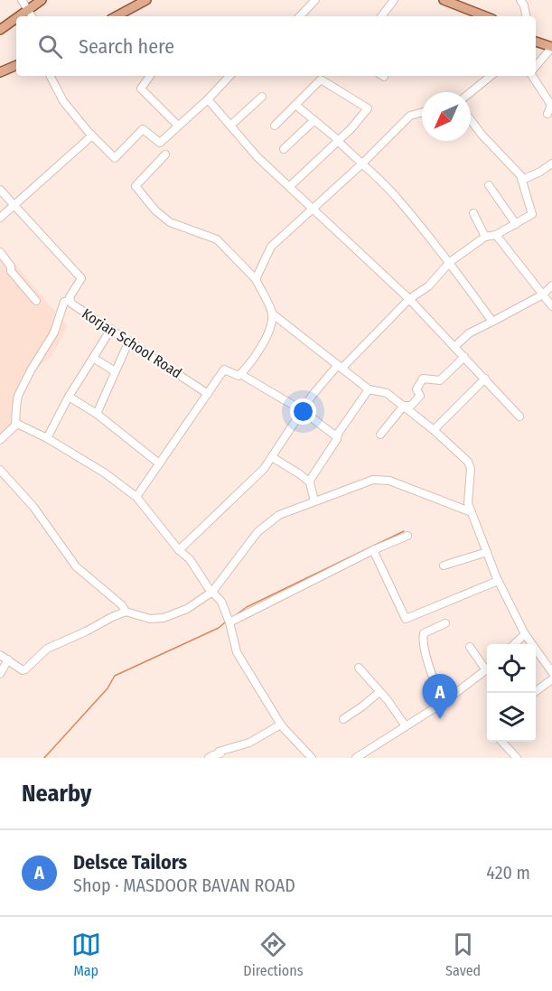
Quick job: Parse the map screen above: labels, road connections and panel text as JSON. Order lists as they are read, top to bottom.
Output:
{
  "streets": {
    "street": ["Korjan School Road"]
  },
  "north": "bottom left",
  "page": {
    "search": "Search here",
    "pins": "A",
    "heading": "Nearby",
    "list": [
      {
        "mark": "A",
        "name": "Delsce Tailors",
        "note": "Shop · MASDOOR BAVAN ROAD",
        "value": "420 m"
      }
    ],
    "nav": ["Map", "Directions", "Saved"]
  }
}
